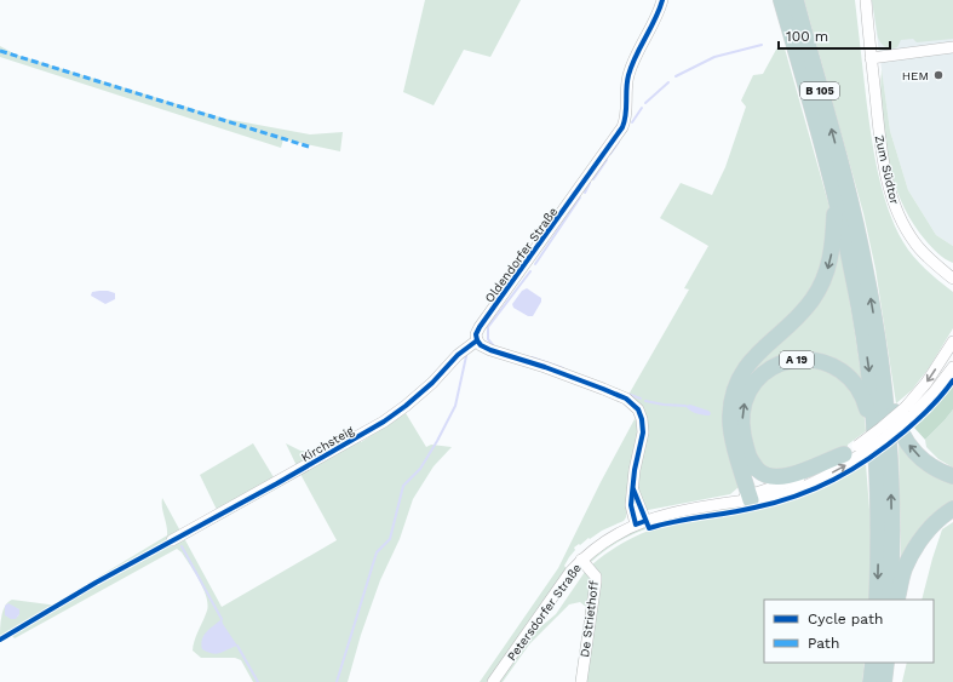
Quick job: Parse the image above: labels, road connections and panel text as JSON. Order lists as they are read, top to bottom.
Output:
{
  "streets": {
    "highway": ["B 105", "A 19"],
    "street": [
      "Zum Südtor",
      "Oldendorfer Straße",
      "Kirchsteig",
      "Petersdorfer Straße",
      "De Striethoff"
    ]
  },
  "crossings": [
    ["B 105", "A 19"],
    ["Oldendorfer Straße", "Kirchsteig"],
    ["A 19", "Petersdorfer Straße"],
    ["Petersdorfer Straße", "De Striethoff"]
  ],
  "places": ["HEM"],
  "legend": ["Cycle path", "Path"],
  "scale_bar": "100 m"
}
